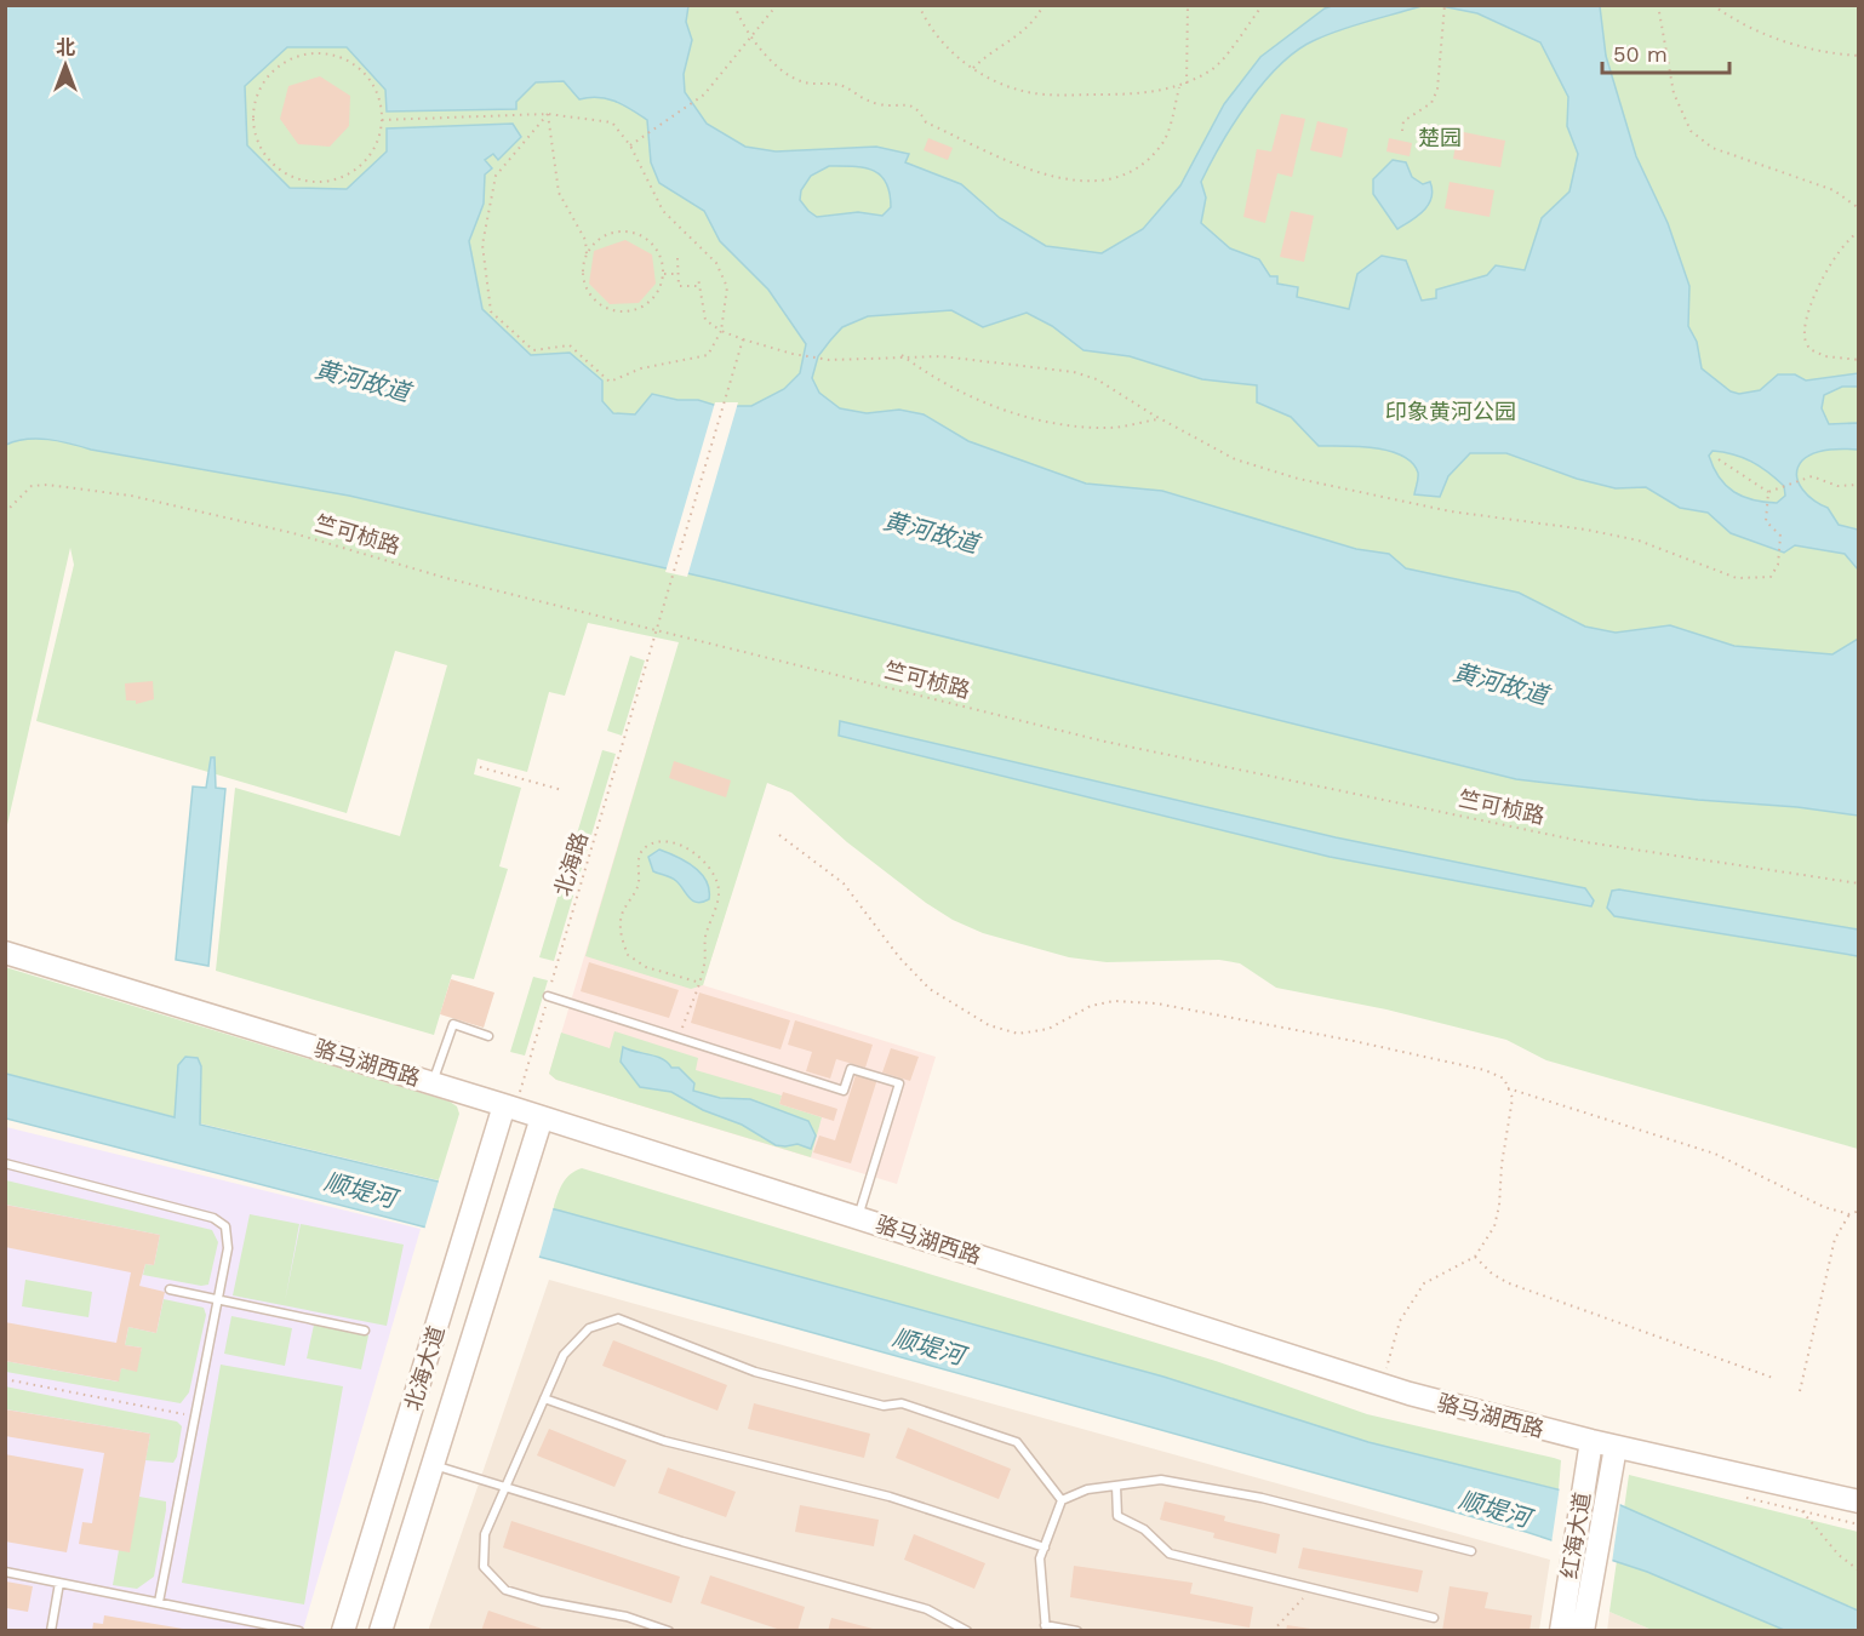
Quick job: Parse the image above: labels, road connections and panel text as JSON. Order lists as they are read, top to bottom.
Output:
{
  "streets": {
    "street": ["骆马湖西路", "北海大道", "红海大道"],
    "path": ["竺可桢路", "北海路"]
  },
  "crossings": [
    ["竺可桢路", "北海路"],
    ["北海路", "骆马湖西路"],
    ["北海路", "北海大道"],
    ["骆马湖西路", "北海大道"],
    ["骆马湖西路", "红海大道"]
  ],
  "water": ["黄河故道", "顺堤河"],
  "parks": ["楚园", "印象黄河公园"],
  "scale_bar": "50 m",
  "north": "top"
}
